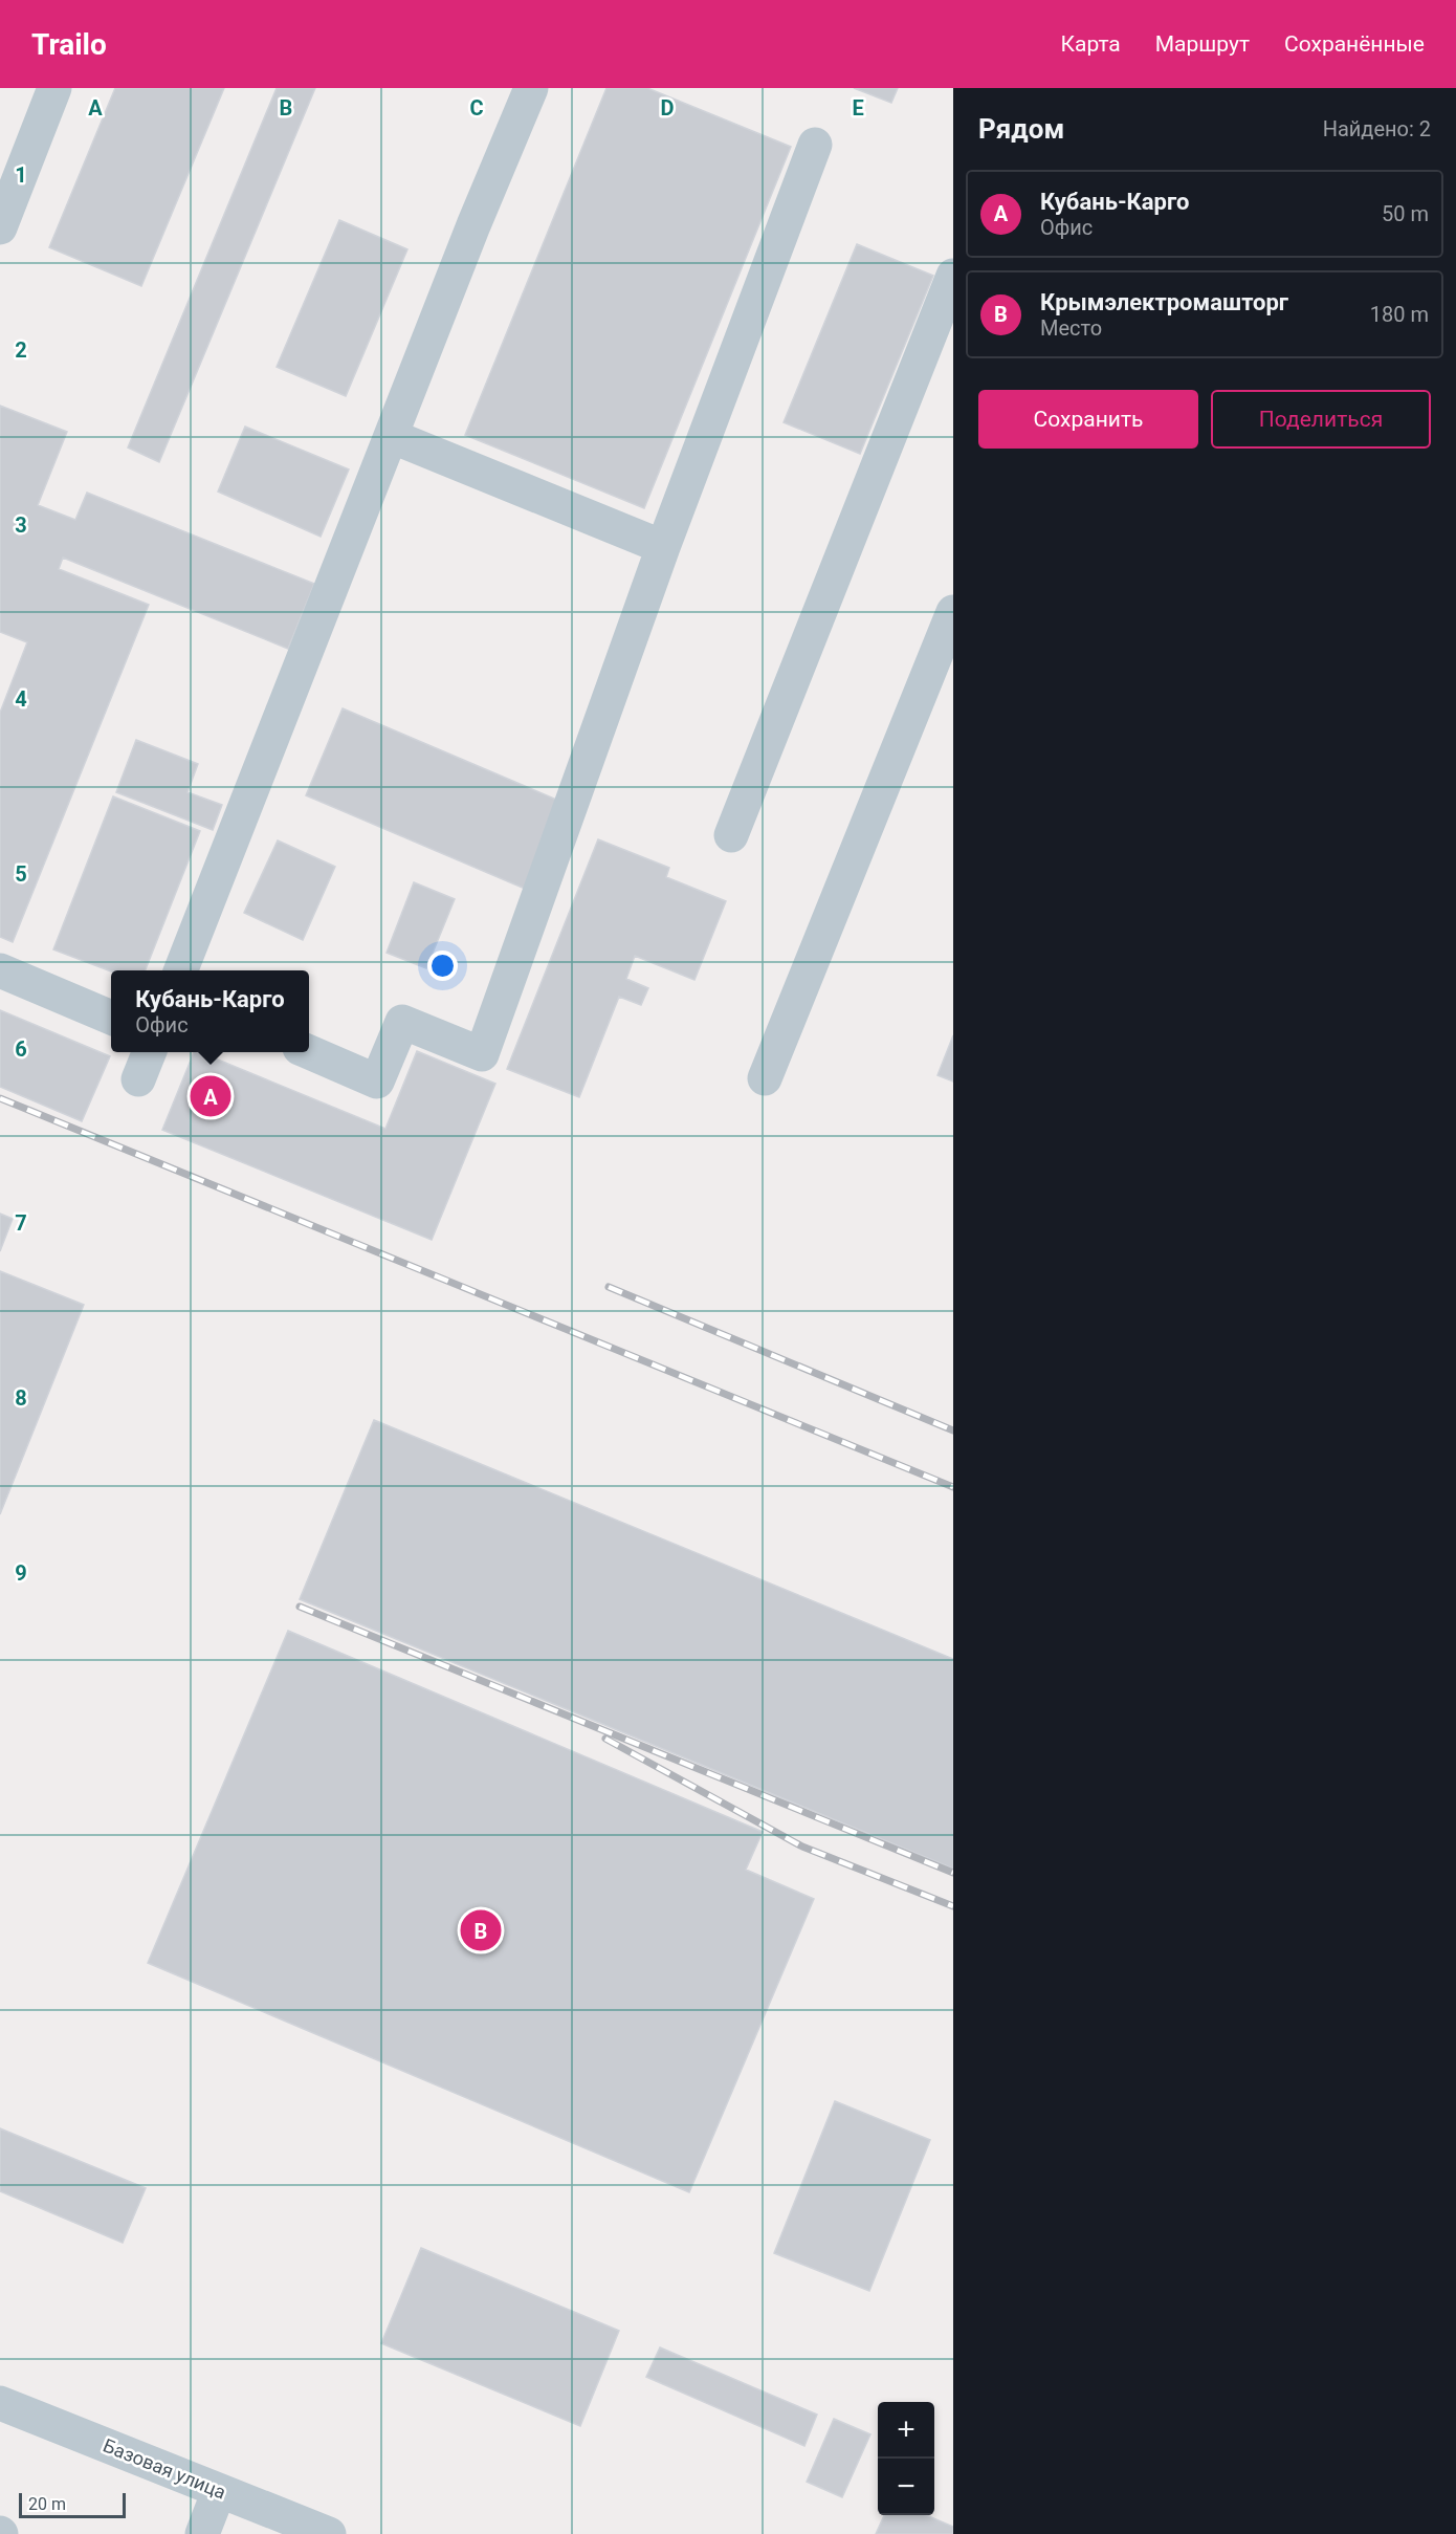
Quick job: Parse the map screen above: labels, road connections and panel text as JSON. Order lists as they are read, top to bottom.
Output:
{
  "streets": {
    "street": ["Базовая улица"]
  },
  "scale_bar": "20 m",
  "page": {
    "header": "Trailo",
    "nav": ["Карта", "Маршрут", "Сохранённые"],
    "heading": ["Рядом", "Найдено: 2"],
    "list": [
      {
        "mark": "A",
        "name": "Кубань-Карго",
        "note": "Офис",
        "value": "50 m"
      },
      {
        "mark": "B",
        "name": "Крымэлектромашторг",
        "note": "Место",
        "value": "180 m"
      }
    ],
    "buttons": ["Сохранить", "Поделиться"],
    "popup": ["Кубань-Карго", "Офис"],
    "pins": ["A", "B"],
    "map_buttons": ["+", "−"],
    "scale": "20 m"
  },
  "grid": {
    "columns": [
      "A",
      "B",
      "C",
      "D",
      "E"
    ],
    "rows": [
      "1",
      "2",
      "3",
      "4",
      "5",
      "6",
      "7",
      "8",
      "9"
    ]
  }
}
